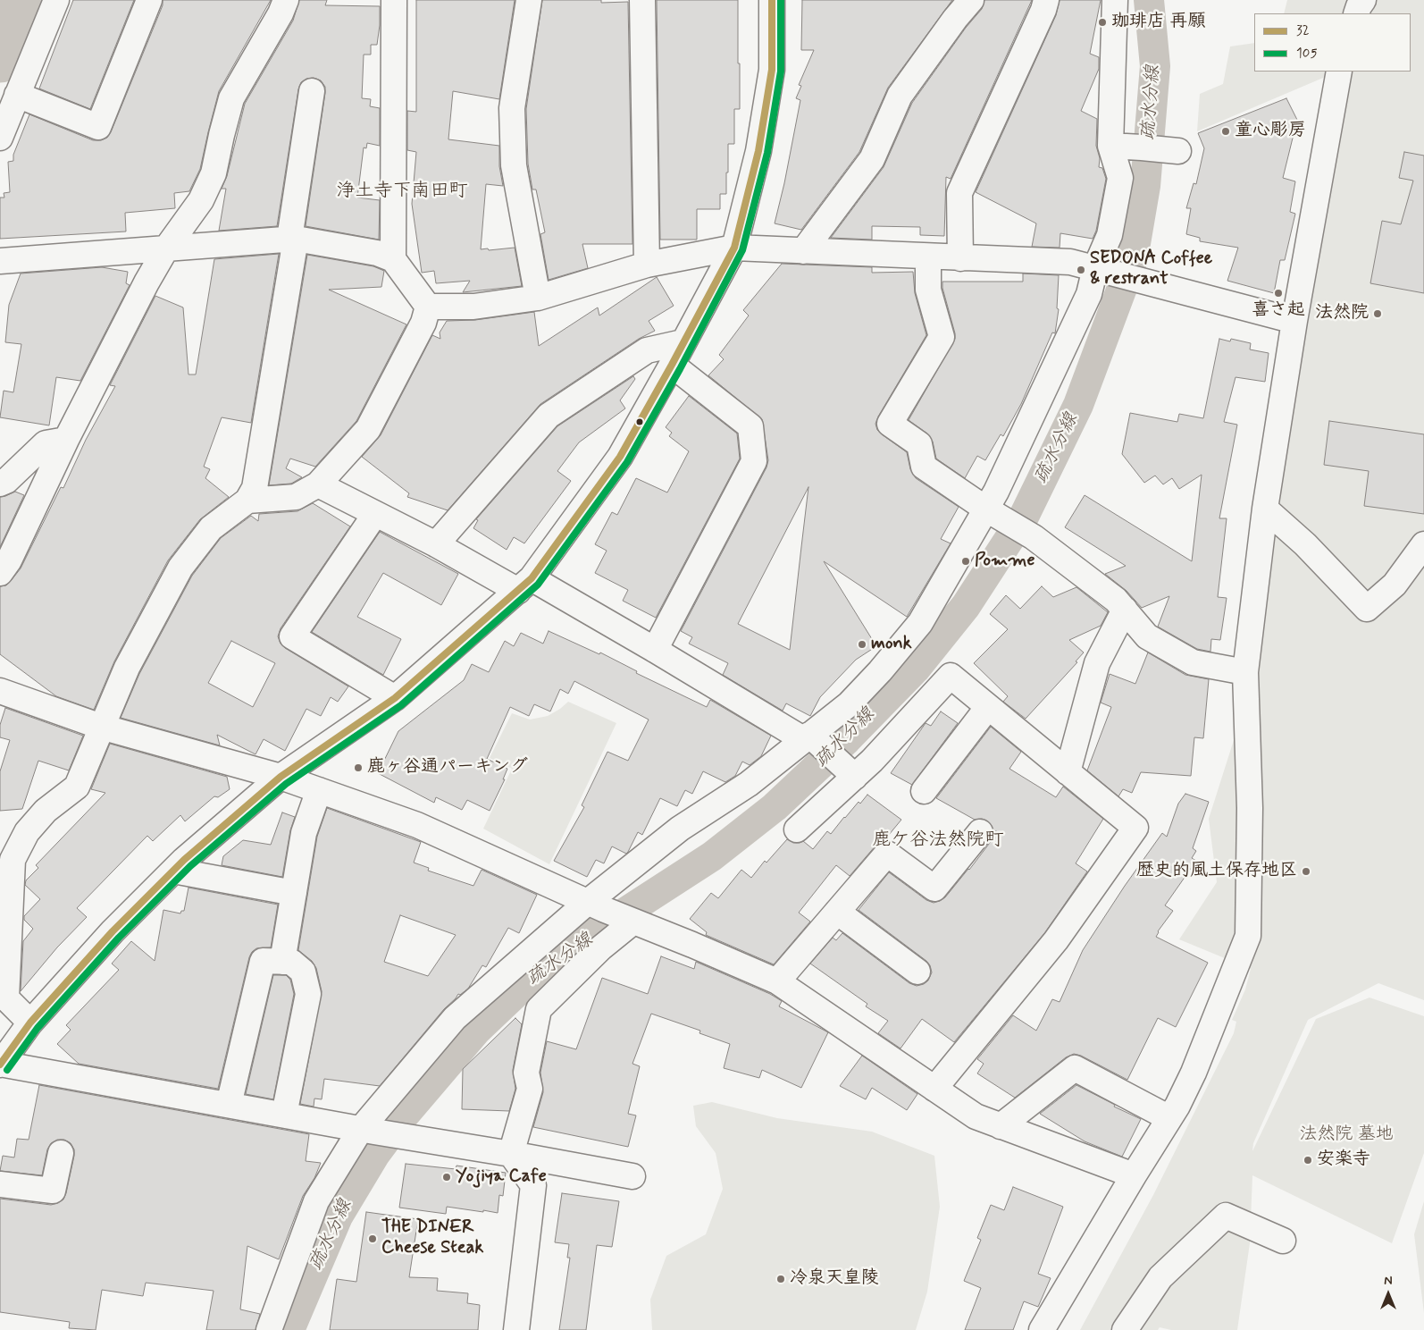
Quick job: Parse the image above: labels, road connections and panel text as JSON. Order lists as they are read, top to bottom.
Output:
{
  "districts": ["浄土寺下南田町", "鹿ケ谷法然院町"],
  "water": ["疏水分線"],
  "parks": ["法然院 墓地"],
  "places": [
    "珈琲店 再願",
    "童心彫房",
    "SEDONA Coffee & restrant",
    "喜さ起",
    "法然院",
    "Pomme",
    "monk",
    "鹿ヶ谷通パーキング",
    "歴史的風土保存地区",
    "安楽寺",
    "Yojiya Cafe",
    "THE DINER Cheese Steak",
    "冷泉天皇陵"
  ],
  "lines": ["transit line 32", "transit line 105"],
  "legend": ["32", "105"],
  "north": "top"
}
